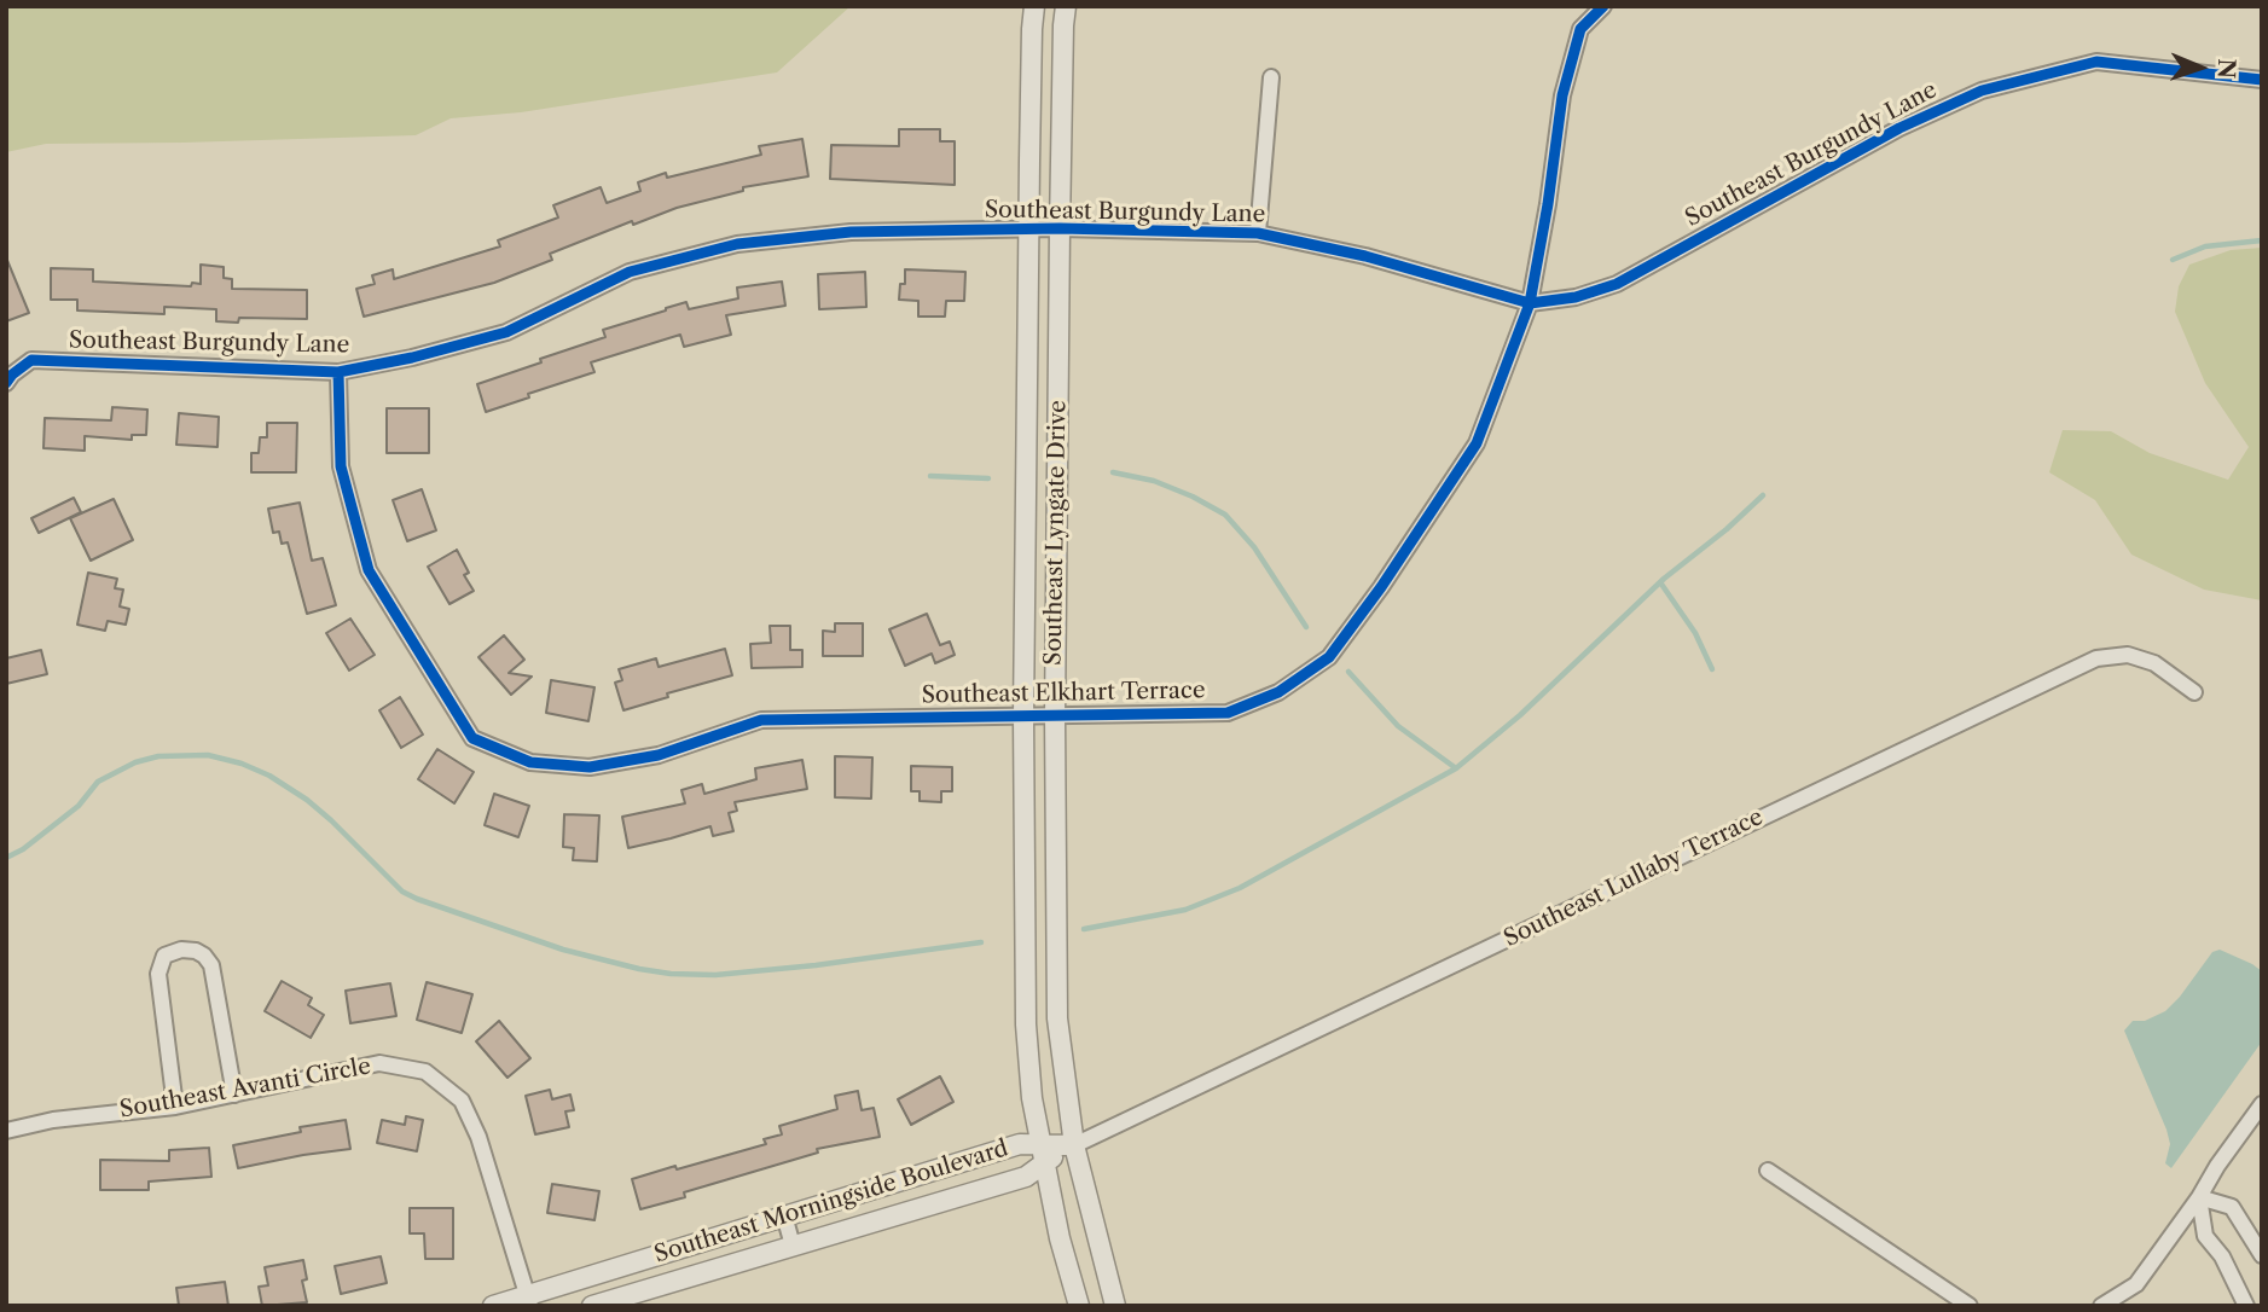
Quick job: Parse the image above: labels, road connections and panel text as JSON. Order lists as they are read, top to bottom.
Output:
{
  "streets": {
    "street": [
      "Southeast Burgundy Lane",
      "Southeast Lyngate Drive",
      "Southeast Elkhart Terrace",
      "Southeast Lullaby Terrace",
      "Southeast Avanti Circle",
      "Southeast Morningside Boulevard"
    ]
  },
  "crossings": [
    ["Southeast Burgundy Lane", "Southeast Lyngate Drive"],
    ["Southeast Burgundy Lane", "Southeast Elkhart Terrace"],
    ["Southeast Lyngate Drive", "Southeast Elkhart Terrace"],
    ["Southeast Lyngate Drive", "Southeast Lullaby Terrace"],
    ["Southeast Lyngate Drive", "Southeast Morningside Boulevard"],
    ["Southeast Lullaby Terrace", "Southeast Morningside Boulevard"],
    ["Southeast Avanti Circle", "Southeast Morningside Boulevard"]
  ],
  "north": "right"
}
